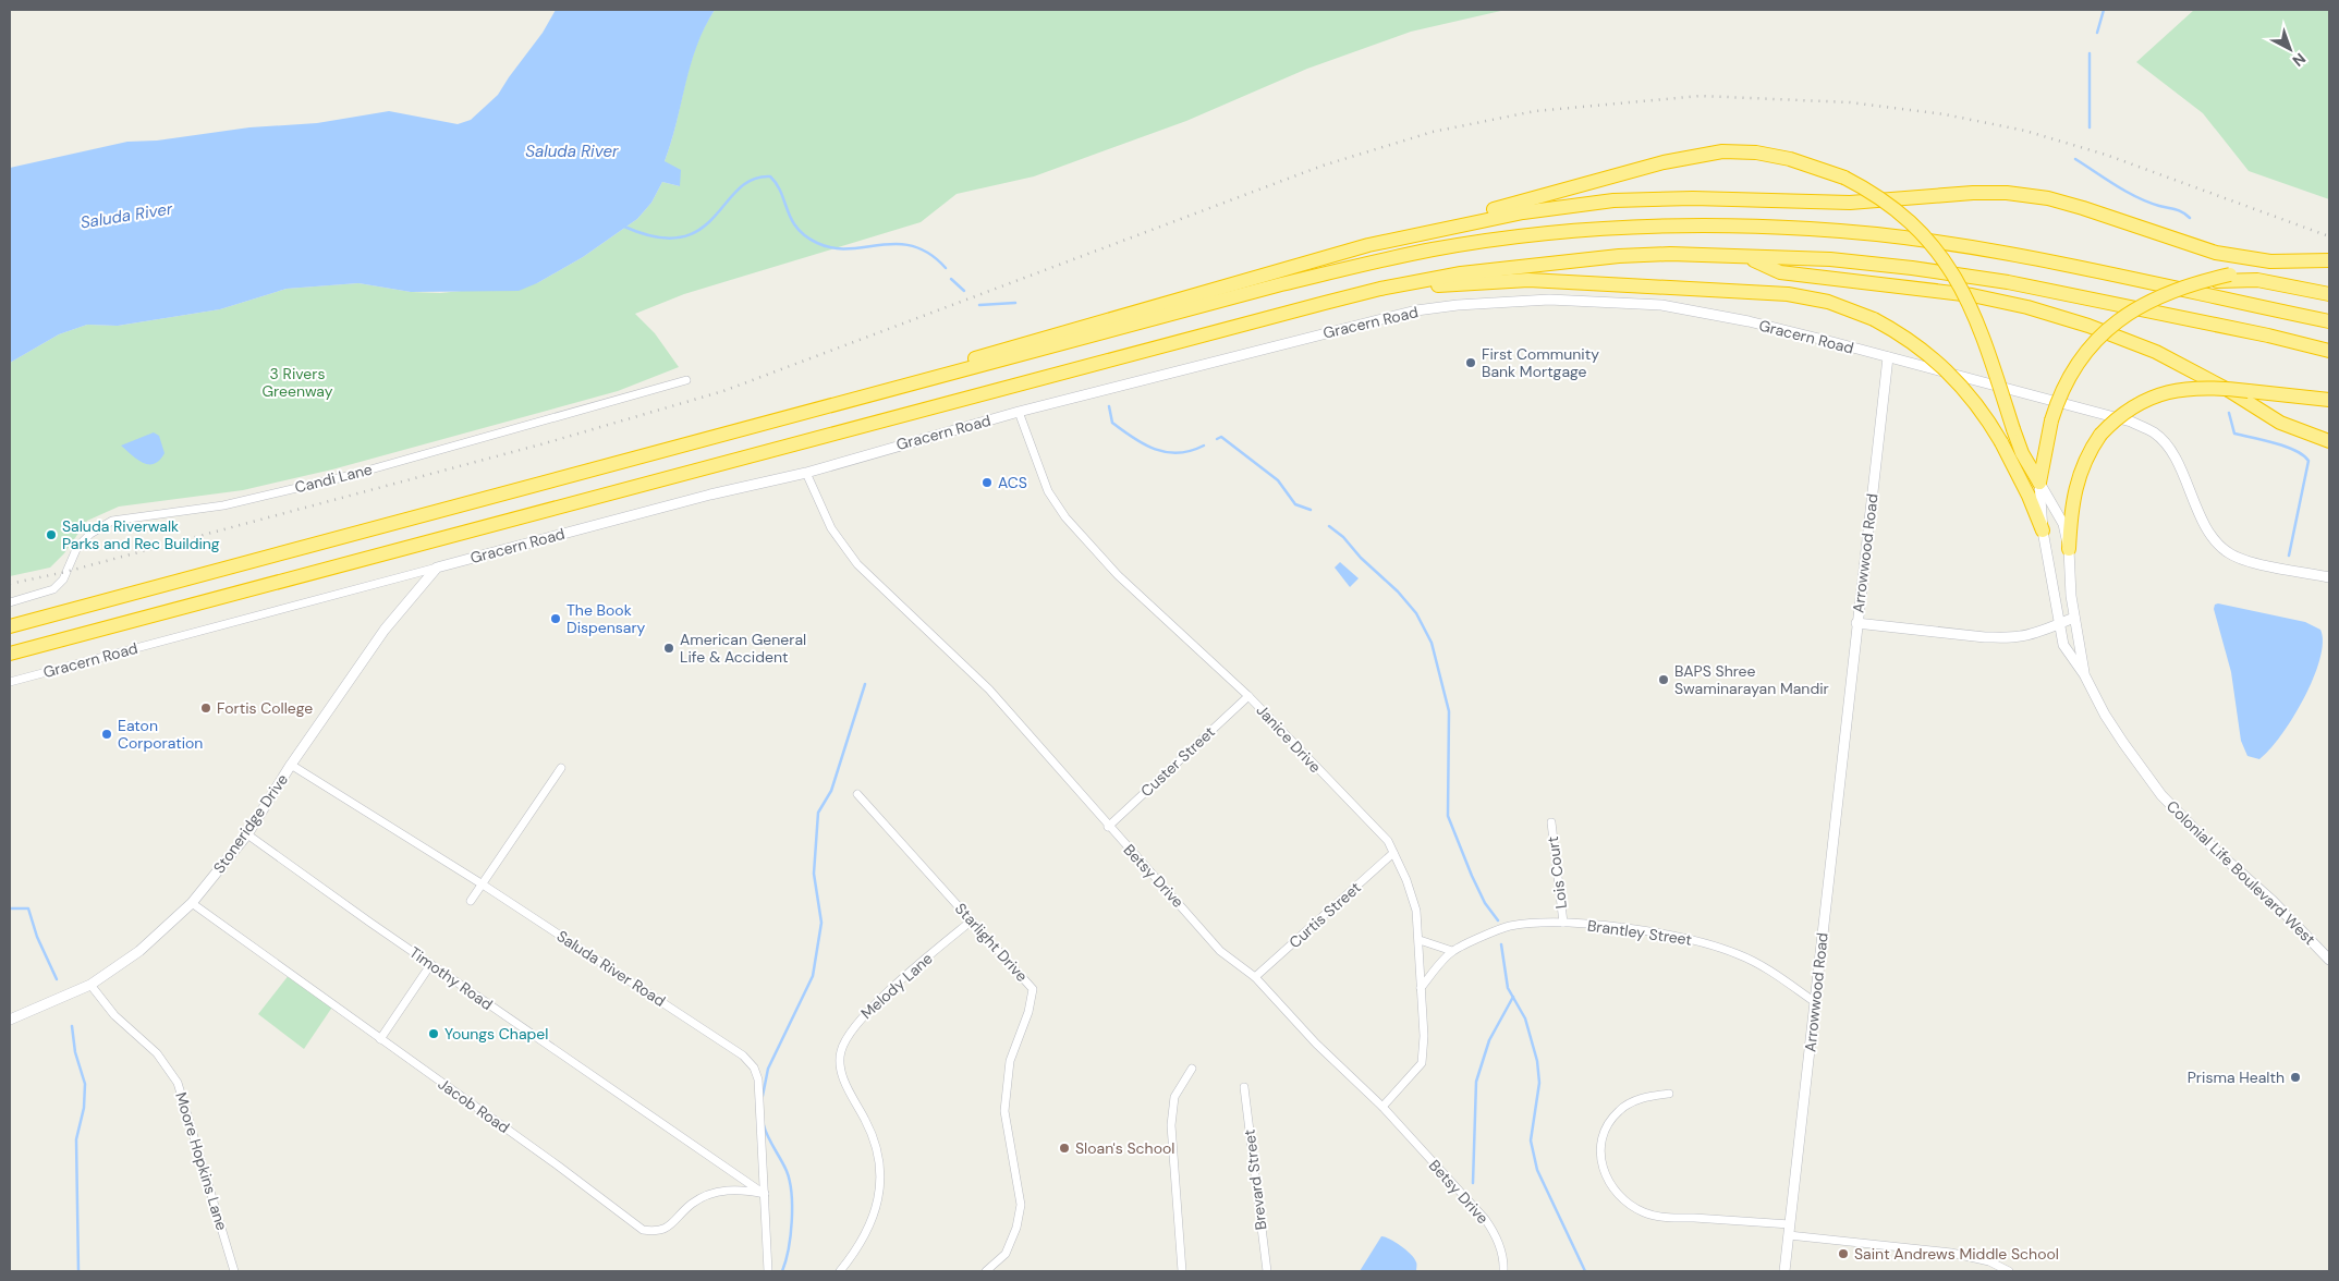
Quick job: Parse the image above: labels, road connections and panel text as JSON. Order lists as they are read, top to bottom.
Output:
{
  "streets": {
    "street": [
      "Gracern Road",
      "Candi Lane",
      "Arrowwood Road",
      "Janice Drive",
      "Custer Street",
      "Stoneridge Drive",
      "Lois Court",
      "Colonial Life Boulevard West",
      "Betsy Drive",
      "Curtis Street",
      "Brantley Street",
      "Starlight Drive",
      "Saluda River Road",
      "Timothy Road",
      "Melody Lane",
      "Jacob Road",
      "Moore Hopkins Lane",
      "Brevard Street"
    ]
  },
  "crossings": [
    ["Gracern Road", "Arrowwood Road"],
    ["Gracern Road", "Janice Drive"],
    ["Gracern Road", "Stoneridge Drive"],
    ["Gracern Road", "Betsy Drive"],
    ["Arrowwood Road", "Brantley Street"],
    ["Janice Drive", "Custer Street"],
    ["Janice Drive", "Betsy Drive"],
    ["Janice Drive", "Curtis Street"],
    ["Janice Drive", "Brantley Street"],
    ["Custer Street", "Betsy Drive"],
    ["Stoneridge Drive", "Saluda River Road"],
    ["Stoneridge Drive", "Timothy Road"],
    ["Stoneridge Drive", "Jacob Road"],
    ["Stoneridge Drive", "Moore Hopkins Lane"],
    ["Lois Court", "Brantley Street"],
    ["Betsy Drive", "Curtis Street"],
    ["Starlight Drive", "Melody Lane"],
    ["Saluda River Road", "Timothy Road"],
    ["Saluda River Road", "Jacob Road"],
    ["Timothy Road", "Jacob Road"]
  ],
  "water": ["Saluda River"],
  "parks": ["3 Rivers Greenway"],
  "places": [
    "First Community Bank Mortgage",
    "ACS",
    "Saluda Riverwalk Parks and Rec Building",
    "The Book Dispensary",
    "American General Life & Accident",
    "BAPS Shree Swaminarayan Mandir",
    "Fortis College",
    "Eaton Corporation",
    "Youngs Chapel",
    "Prisma Health",
    "Sloan's School",
    "Saint Andrews Middle School"
  ],
  "north": "bottom right"
}
